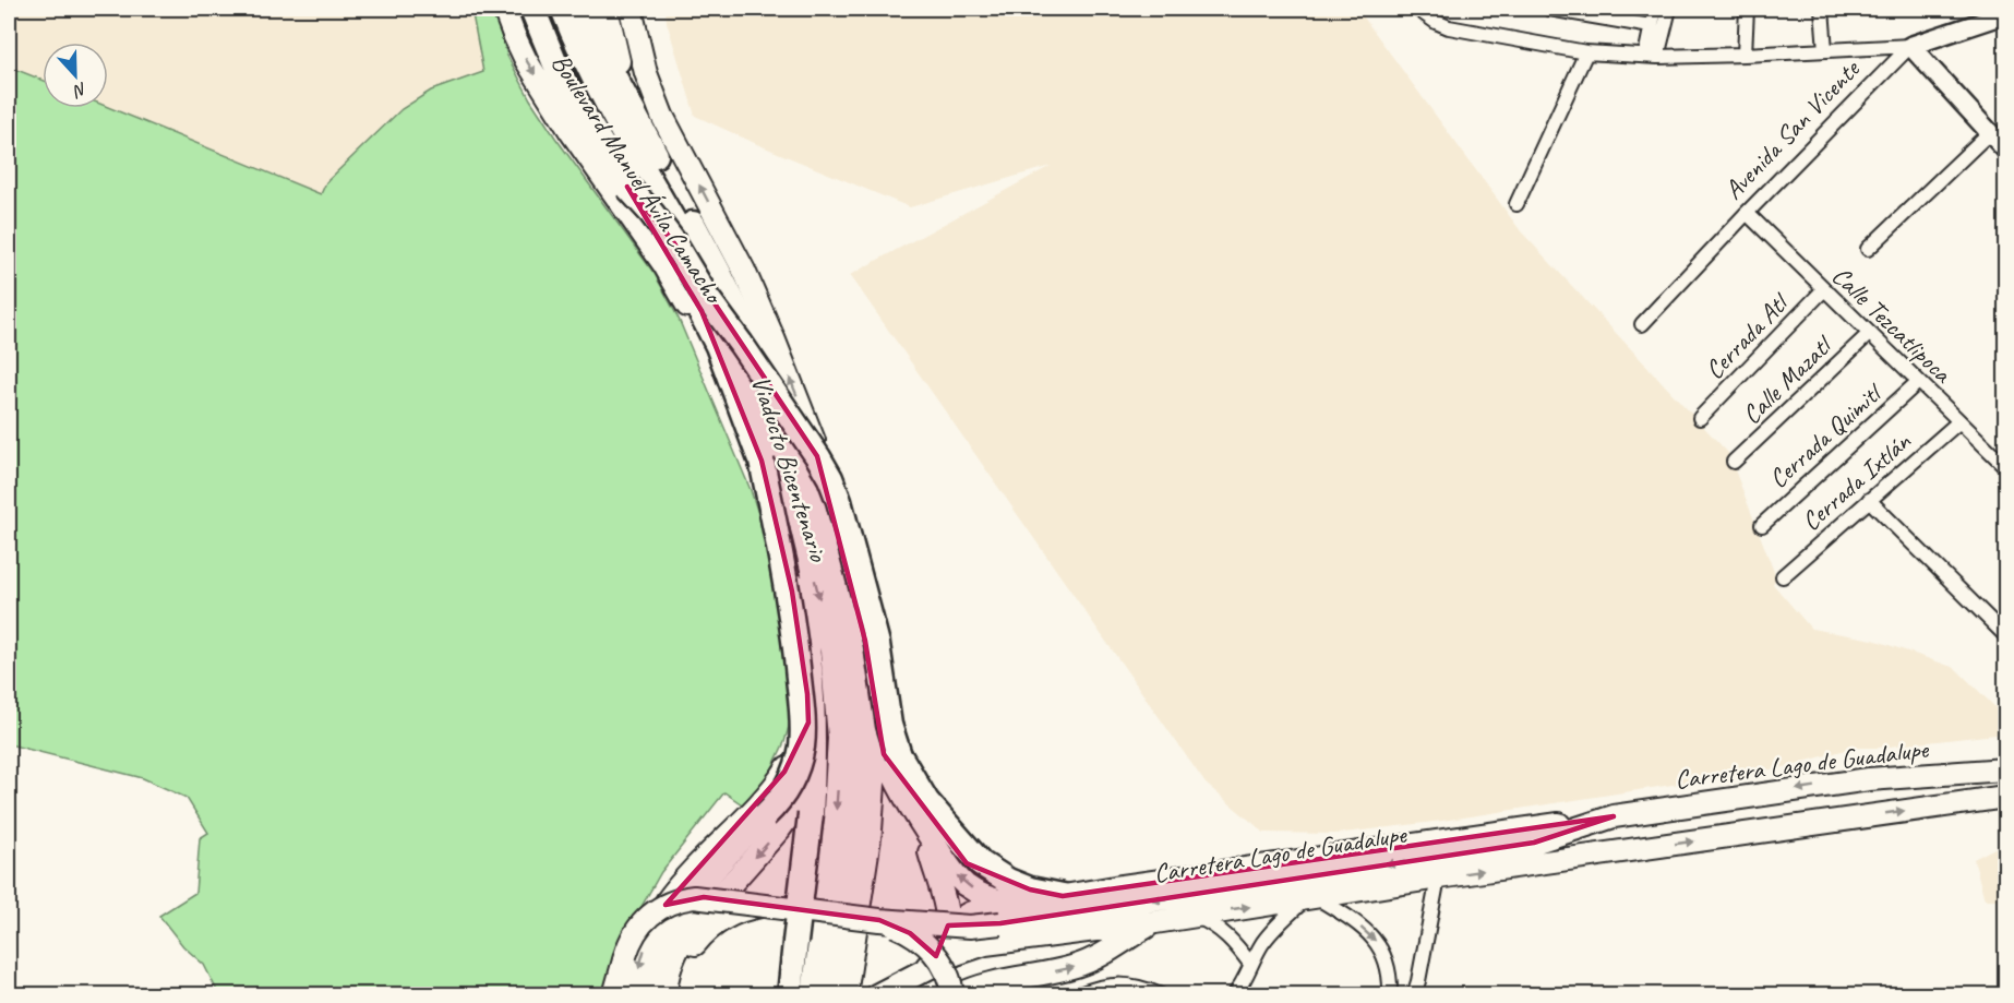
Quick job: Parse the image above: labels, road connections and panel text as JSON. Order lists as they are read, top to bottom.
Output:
{
  "streets": {
    "highway": ["Boulevard Manuel Ávila Camacho", "Viaducto Bicentenario"],
    "main road": ["Carretera Lago de Guadalupe"],
    "street": [
      "Avenida San Vicente",
      "Calle Tezcatlipoca",
      "Cerrada Atl",
      "Calle Mazatl",
      "Cerrada Quimitl",
      "Cerrada Ixtlán"
    ]
  },
  "crossings": [
    ["Avenida San Vicente", "Calle Tezcatlipoca"],
    ["Calle Tezcatlipoca", "Cerrada Atl"],
    ["Calle Tezcatlipoca", "Calle Mazatl"],
    ["Calle Tezcatlipoca", "Cerrada Quimitl"],
    ["Calle Tezcatlipoca", "Cerrada Ixtlán"]
  ],
  "north": "bottom"
}
